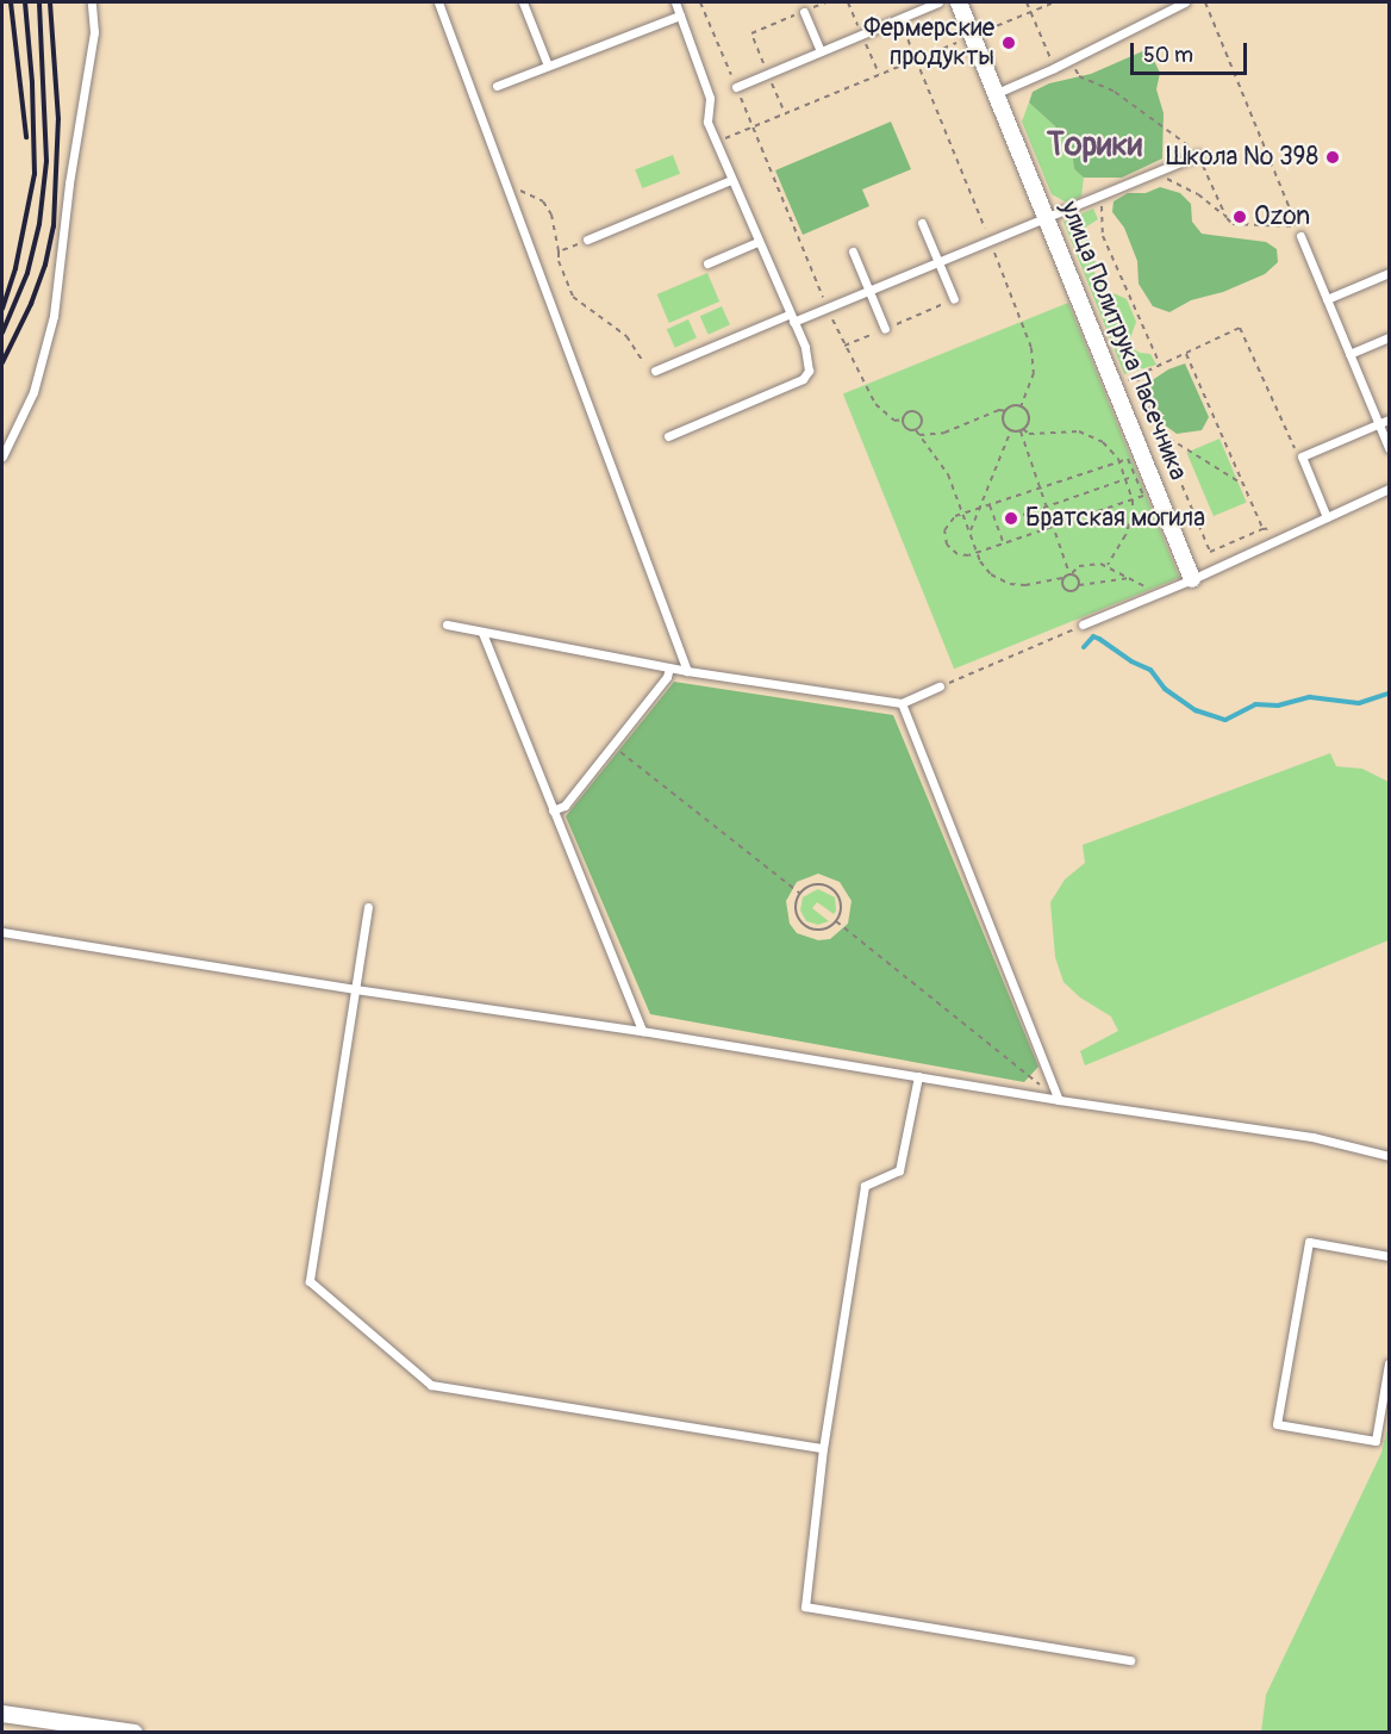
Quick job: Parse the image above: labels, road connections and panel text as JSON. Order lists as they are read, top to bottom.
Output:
{
  "streets": {
    "street": ["улица Политрука Пасечника"]
  },
  "districts": ["Торики"],
  "places": [
    "Фермерские продукты",
    "Школа № 398",
    "Ozon",
    "Братская могила"
  ],
  "scale_bar": "50 m"
}
